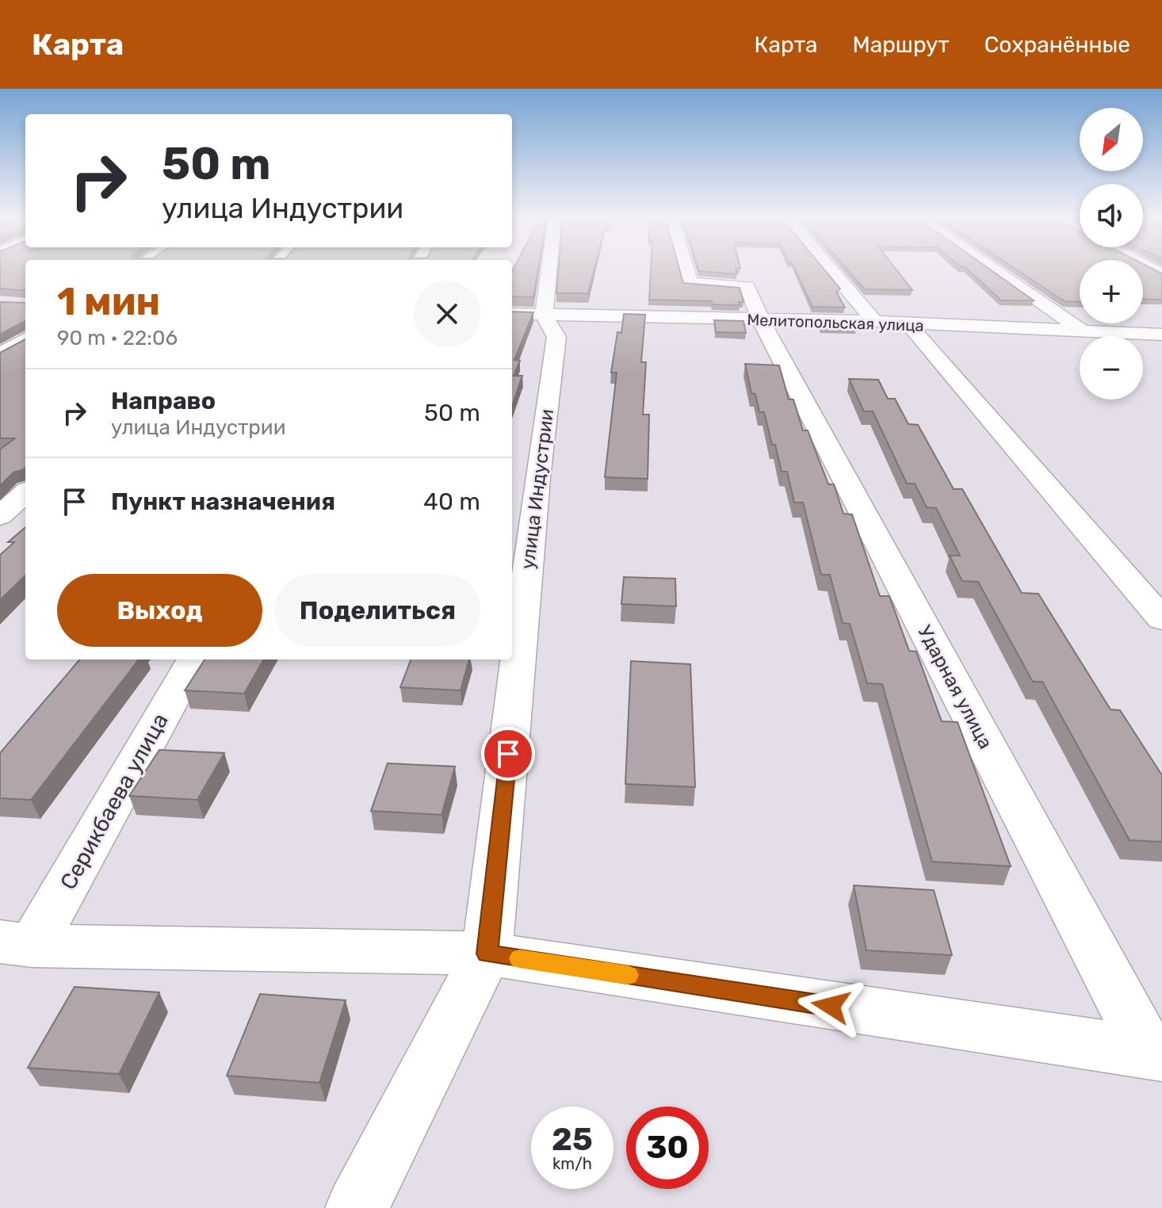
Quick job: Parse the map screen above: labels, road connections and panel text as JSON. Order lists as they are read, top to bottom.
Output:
{
  "streets": {
    "street": [
      "Мелитопольская улица",
      "улица Индустрии",
      "Ударная улица",
      "Серикбаева улица"
    ]
  },
  "crossings": [
    ["Мелитопольская улица", "улица Индустрии"],
    ["Мелитопольская улица", "Ударная улица"]
  ],
  "north": "bottom left",
  "page": {
    "header": "Карта",
    "nav": ["Карта", "Маршрут", "Сохранённые"],
    "map_buttons": ["+", "−"],
    "turn": ["50 m", "улица Индустрии"],
    "heading": ["1 мин", "90 m · 22:06"],
    "list": [
      {
        "name": "Направо",
        "note": "улица Индустрии",
        "value": "50 m"
      },
      {
        "name": "Пункт назначения",
        "value": "40 m"
      }
    ],
    "buttons": ["Выход", "Поделиться"],
    "speed": "25 km/h",
    "limit": "30"
  }
}
